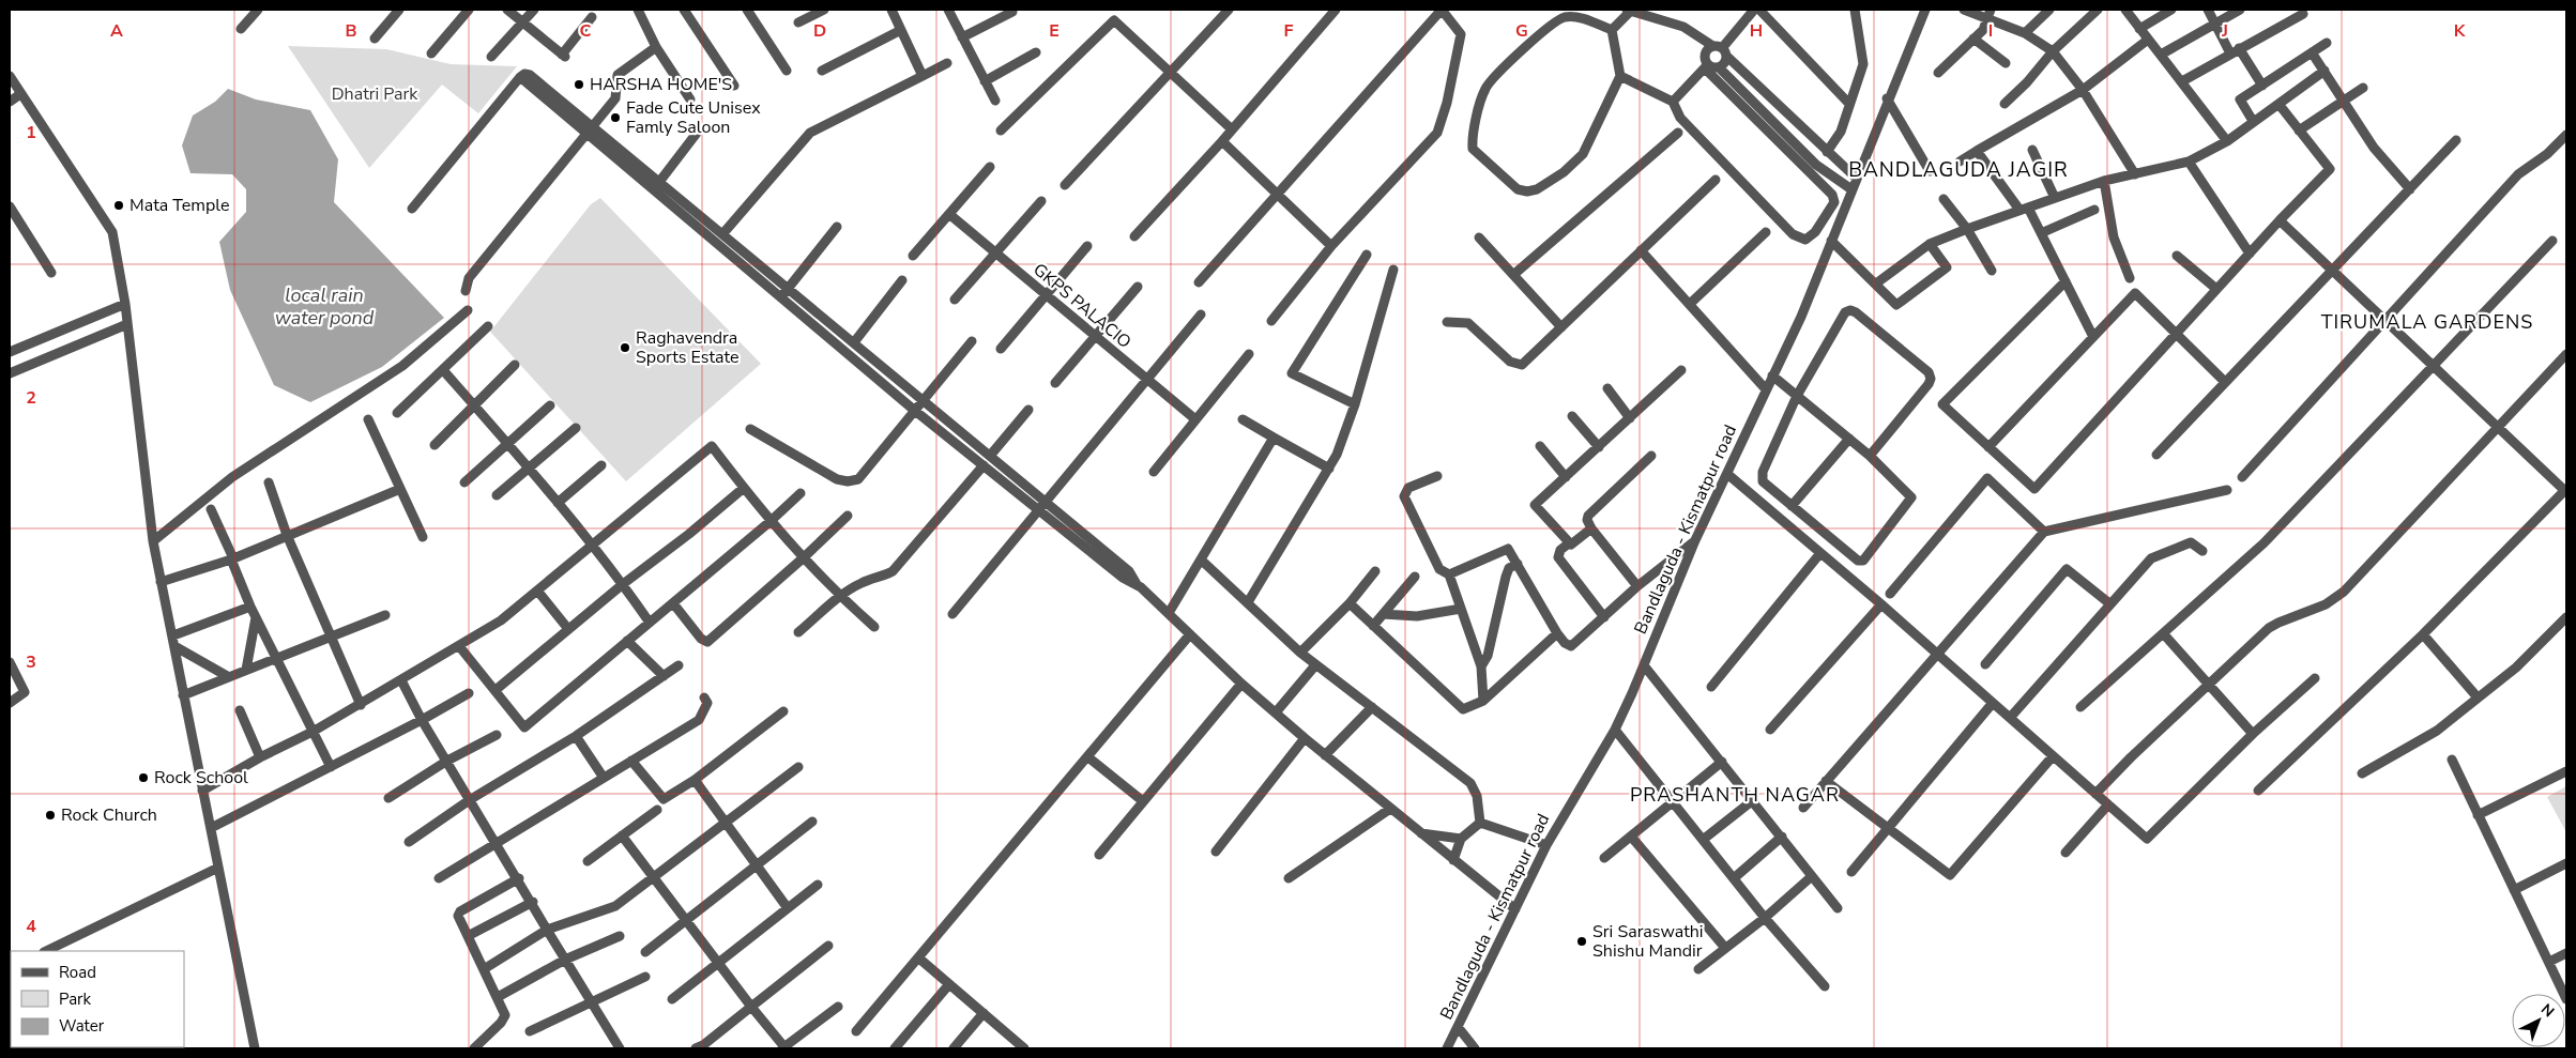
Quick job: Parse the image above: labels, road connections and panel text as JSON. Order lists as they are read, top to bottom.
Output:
{
  "streets": {
    "street": ["GKPS PALACIO", "Bandlaguda - Kismatpur road"]
  },
  "districts": ["BANDLAGUDA JAGIR", "TIRUMALA GARDENS", "PRASHANTH NAGAR"],
  "water": ["local rain water pond"],
  "parks": ["Dhatri Park"],
  "places": [
    "HARSHA HOME'S",
    "Fade Cute Unisex Famly Saloon",
    "Mata Temple",
    "Raghavendra Sports Estate",
    "Rock School",
    "Rock Church",
    "Sri Saraswathi Shishu Mandir"
  ],
  "legend": ["Road", "Park", "Water"],
  "north": "top right",
  "grid": {
    "columns": [
      "A",
      "B",
      "C",
      "D",
      "E",
      "F",
      "G",
      "H",
      "I",
      "J",
      "K"
    ],
    "rows": [
      "1",
      "2",
      "3",
      "4"
    ]
  }
}
